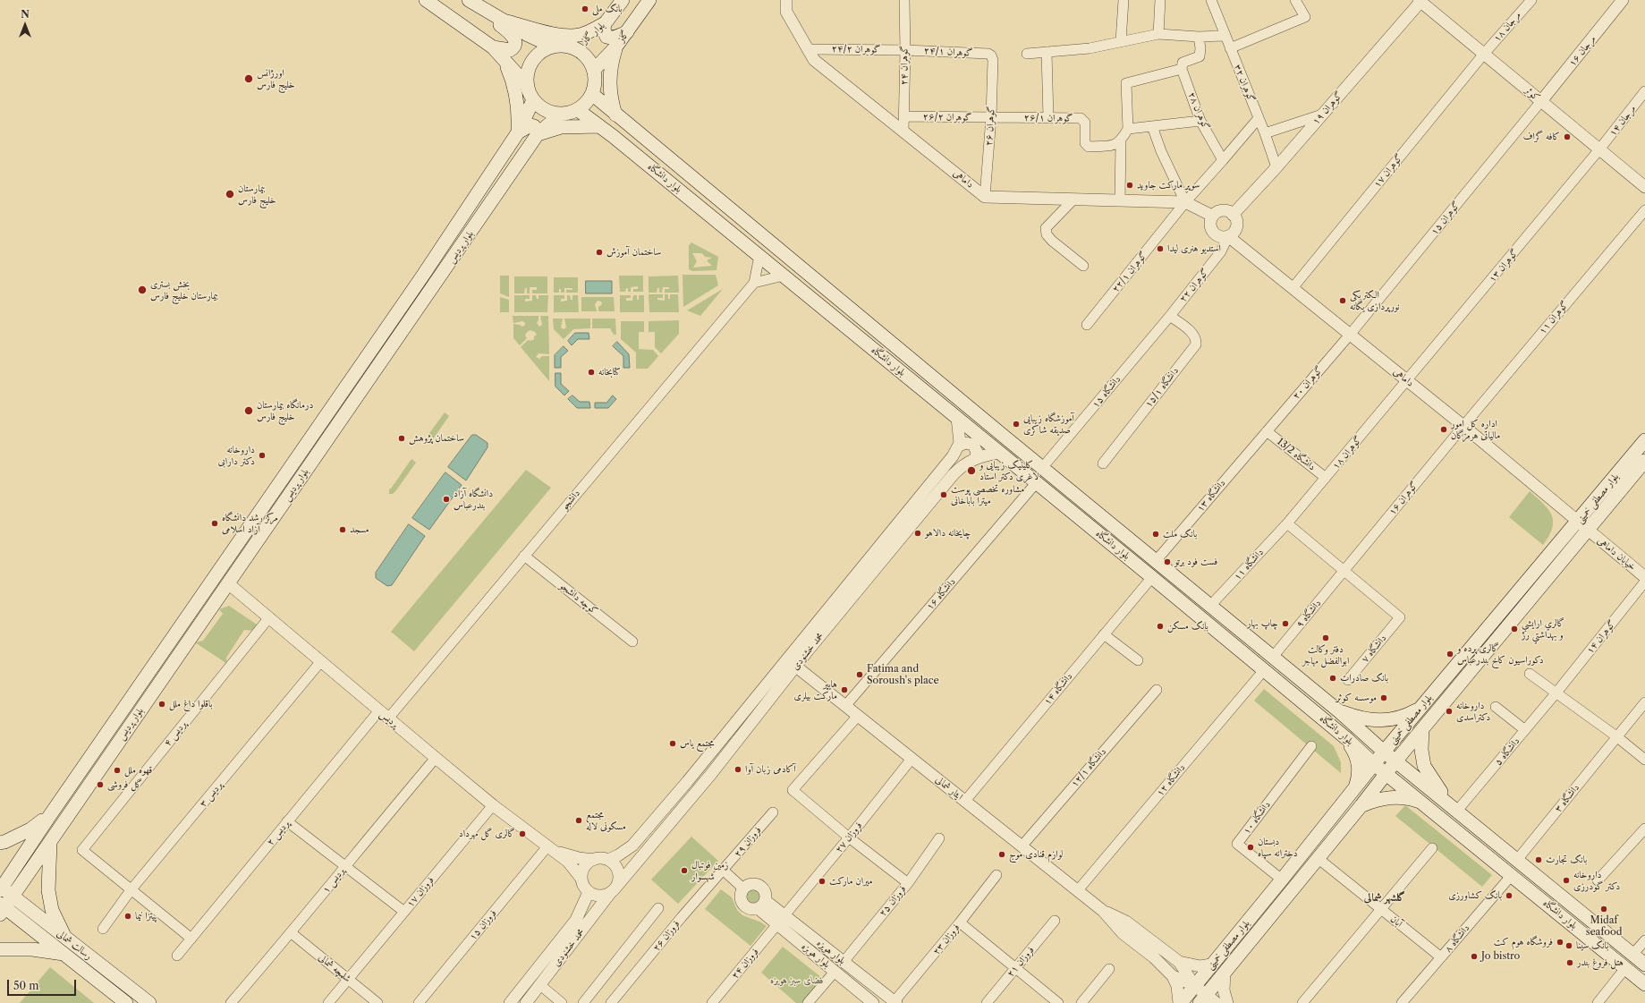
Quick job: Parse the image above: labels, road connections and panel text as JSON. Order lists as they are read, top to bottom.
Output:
{
  "streets": {
    "main road": [
      "بلوار گاز",
      "گاز",
      "بلوار دانشگاه",
      "بلوار پردیس",
      "بلوار مصطفی خمینی",
      "رسالت شمالی"
    ],
    "street": [
      "مرجان ۱۸",
      "گوهران ۲۴/۲",
      "مرجان ۱۶",
      "گوهران ۲۴/۱",
      "گوهران ۲۴",
      "گوهران ۳۲",
      "کوثر",
      "گوهران ۱۹",
      "گوهران ۲۸",
      "گوهران ۲۶/۲",
      "گوهران ۲۶/۱",
      "مرجان ۱۴",
      "گوهران ۲۶",
      "گوهران ۱۷",
      "داماهی",
      "گوهران ۱۵",
      "گوهران ۱۳",
      "گوهران ۲۲/۱",
      "گوهران ۲۲",
      "گوهران ۱۱",
      "گوهران ۲۰",
      "دانشگاه ۱۵/۱",
      "دانشگاه ۱۵",
      "گوهران ۱۸",
      "دانشگاه 13/2",
      "دانشگاه ۱۳",
      "گوهران ۱۶",
      "دانشجو",
      "خیابان داماهی",
      "دانشگاه ۱۱",
      "دانشگاه ۱۶",
      "کوچه دانشجو",
      "دانشگاه ۹",
      "گوهران ۱۴",
      "دانشگاه ۷",
      "محمد خشنودی",
      "دانشگاه ۱۴",
      "پردیس",
      "پردیس ۴",
      "دانشگاه ۵",
      "دانشگاه ۱۲/۱",
      "دانشگاه ۱۲",
      "ایثار شمالی",
      "پردیس ۳",
      "دانشگاه ۳",
      "دانشگاه ۱۰",
      "پردیس ۲",
      "فروزان ۲۷",
      "فروزان ۲۹",
      "پردیس ۱",
      "فروزان ۱۷",
      "فروزان ۲۵",
      "آبان",
      "فروزان ۱۵",
      "فروزان ۲۶",
      "دانشگاه ۸",
      "فروزان ۲۳",
      "بلوار هویزه",
      "بلوار هوبزه",
      "فروزان ۲۱",
      "فروزان ۲۴",
      "شلمچه شمالی"
    ]
  },
  "crossings": [
    ["مرجان ۱۸", "کوثر"],
    ["مرجان ۱۸", "گوهران ۱۷"],
    ["بلوار گاز", "گاز"],
    ["بلوار گاز", "بلوار دانشگاه"],
    ["بلوار گاز", "بلوار پردیس"],
    ["گاز", "بلوار دانشگاه"],
    ["گاز", "بلوار پردیس"],
    ["گوهران ۲۴/۲", "گوهران ۲۴/۱"],
    ["گوهران ۲۴/۲", "گوهران ۲۴"],
    ["گوهران ۲۴/۲", "داماهی"],
    ["مرجان ۱۶", "کوثر"],
    ["مرجان ۱۶", "گوهران ۱۵"],
    ["گوهران ۲۴/۱", "گوهران ۲۴"],
    ["گوهران ۲۴/۱", "گوهران ۲۶"],
    ["گوهران ۲۴", "گوهران ۲۶/۲"],
    ["گوهران ۲۴", "داماهی"],
    ["گوهران ۳۲", "گوهران ۱۹"],
    ["کوثر", "گوهران ۱۹"],
    ["کوثر", "مرجان ۱۴"],
    ["کوثر", "گوهران ۱۷"],
    ["کوثر", "گوهران ۱۵"],
    ["کوثر", "گوهران ۱۳"],
    ["گوهران ۱۹", "داماهی"],
    ["گوهران ۱۹", "گوهران ۲۲"],
    ["گوهران ۲۶/۲", "گوهران ۲۶/۱"],
    ["گوهران ۲۶/۲", "گوهران ۲۶"],
    ["گوهران ۲۶/۱", "گوهران ۲۶"],
    ["مرجان ۱۴", "گوهران ۱۳"],
    ["گوهران ۲۶", "داماهی"],
    ["گوهران ۱۷", "داماهی"],
    ["بلوار دانشگاه", "بلوار پردیس"],
    ["بلوار دانشگاه", "دانشگاه ۱۵"],
    ["بلوار دانشگاه", "دانشگاه ۱۳"],
    ["بلوار دانشگاه", "بلوار مصطفی خمینی"],
    ["بلوار دانشگاه", "دانشگاه ۱۱"],
    ["بلوار دانشگاه", "دانشگاه ۱۶"],
    ["بلوار دانشگاه", "دانشگاه ۹"],
    ["بلوار دانشگاه", "محمد خشنودی"],
    ["بلوار دانشگاه", "دانشگاه ۱۴"],
    ["بلوار دانشگاه", "دانشگاه ۵"],
    ["بلوار دانشگاه", "دانشگاه ۱۲"],
    ["بلوار دانشگاه", "دانشگاه ۳"],
    ["بلوار دانشگاه", "دانشگاه ۸"],
    ["داماهی", "گوهران ۱۵"],
    ["داماهی", "گوهران ۱۳"],
    ["داماهی", "گوهران ۲۲"],
    ["داماهی", "گوهران ۱۱"],
    ["داماهی", "گوهران ۲۰"],
    ["داماهی", "گوهران ۱۸"],
    ["داماهی", "گوهران ۱۶"],
    ["داماهی", "بلوار مصطفی خمینی"],
    ["داماهی", "خیابان داماهی"],
    ["گوهران ۱۵", "گوهران ۲۰"],
    ["بلوار پردیس", "پردیس"],
    ["بلوار پردیس", "رسالت شمالی"],
    ["گوهران ۱۳", "گوهران ۱۸"],
    ["گوهران ۲۲", "دانشگاه ۱۵/۱"],
    ["گوهران ۲۲", "دانشگاه ۱۵"],
    ["گوهران ۱۱", "گوهران ۱۶"],
    ["گوهران ۲۰", "دانشگاه 13/2"],
    ["گوهران ۲۰", "دانشگاه ۱۳"],
    ["دانشگاه ۱۵/۱", "دانشگاه ۱۵"],
    ["گوهران ۱۸", "دانشگاه 13/2"],
    ["گوهران ۱۸", "دانشگاه ۱۱"],
    ["دانشگاه 13/2", "دانشگاه ۱۳"],
    ["گوهران ۱۶", "دانشگاه ۹"],
    ["گوهران ۱۶", "دانشگاه ۷"],
    ["بلوار مصطفی خمینی", "خیابان داماهی"],
    ["بلوار مصطفی خمینی", "ایثار شمالی"],
    ["بلوار مصطفی خمینی", "دانشگاه ۱۰"],
    ["بلوار مصطفی خمینی", "آبان"],
    ["دانشجو", "کوچه دانشجو"],
    ["دانشجو", "پردیس"],
    ["دانشجو", "پردیس ۲"],
    ["دانشگاه ۱۶", "ایثار شمالی"],
    ["دانشگاه ۹", "دانشگاه ۷"],
    ["گوهران ۱۴", "دانشگاه ۵"],
    ["محمد خشنودی", "پردیس"],
    ["محمد خشنودی", "ایثار شمالی"],
    ["دانشگاه ۱۴", "ایثار شمالی"],
    ["پردیس", "پردیس ۴"],
    ["پردیس", "پردیس ۳"],
    ["پردیس", "پردیس ۲"],
    ["پردیس", "پردیس ۱"],
    ["پردیس", "فروزان ۱۷"],
    ["پردیس", "فروزان ۱۵"],
    ["پردیس ۴", "پردیس ۳"],
    ["دانشگاه ۱۲/۱", "ایثار شمالی"],
    ["دانشگاه ۱۲", "ایثار شمالی"],
    ["ایثار شمالی", "فروزان ۲۷"],
    ["فروزان ۲۷", "بلوار هویزه"],
    ["فروزان ۲۷", "بلوار هوبزه"],
    ["فروزان ۲۷", "فروزان ۲۴"],
    ["فروزان ۲۹", "فروزان ۲۶"],
    ["پردیس ۱", "شلمچه شمالی"],
    ["فروزان ۱۷", "شلمچه شمالی"],
    ["فروزان ۲۵", "بلوار هویزه"],
    ["آبان", "دانشگاه ۸"],
    ["فروزان ۲۳", "بلوار هویزه"],
    ["بلوار هویزه", "بلوار هوبزه"],
    ["بلوار هویزه", "فروزان ۲۴"],
    ["بلوار هوبزه", "فروزان ۲۴"]
  ],
  "districts": ["گلشهر شمالی"],
  "parks": ["فضای سبز هویزه"],
  "places": [
    "بانک ملی",
    "اورژانس خلیج فارس",
    "کافه گراف",
    "سوپر مارکت جاوید",
    "بیمارستان خلیج فارس",
    "استدیو هنری لیدا",
    "ساختمان آموزش",
    "بخش بستری بیمارستان خلیج فارس",
    "الکتریکی نورپردازی یگانه",
    "کتابخانه",
    "درمانگاه بیمارستان خلیج فارس",
    "آموزشگاه زیبایی صدیقه شاکری",
    "اداره کل امور مالیاتی هرمزگان",
    "ساختمان پژوهش",
    "داروخانه دکتر دارابی",
    "کلینیک زیبایی و لاغری دکتر استاد",
    "مشاوره تخصصی پوست میترا باباخانی",
    "دانشگاه آزاد بندرعباس",
    "مرکز رشد دانشگاه آزاد اسلامی",
    "مسجد",
    "چایخانه دالاهو",
    "بانک ملت",
    "فست فود برتو",
    "چاپ بهار",
    "بانک مسکن",
    "گالري ارايشي و بهداشتي رژ",
    "دفتر وکالت ابوالفضل مهاجر",
    "گالری پرده و دکوراسیون کاخ بندرعباس",
    "Fatima and Soroush's place",
    "بانک صادرات",
    "هایپر مارکت بیلری",
    "موسسه کوثر",
    "باقلوا داغ ملل",
    "داروخانه دکتراسدی",
    "مجتمع یاس",
    "آکادمی زبان آوا",
    "قهوه ملل",
    "گل فروشی",
    "مجتمع مسکونی لاله",
    "گالری گل مهرداد",
    "دبستان دخترانه سپاه",
    "لوازم قنادی موج",
    "بانک تجارت",
    "زمین فوتبال شهسوار",
    "داروخانه دکتر گودرزی",
    "میران مارکت",
    "بانک کشاورزی",
    "Midaf seafood",
    "پیتزا نیما",
    "فروشگاه هوم کت",
    "بانک سینا",
    "Jo bistro",
    "هتل فروغ بندر"
  ],
  "scale_bar": "50 m",
  "north": "top"
}
